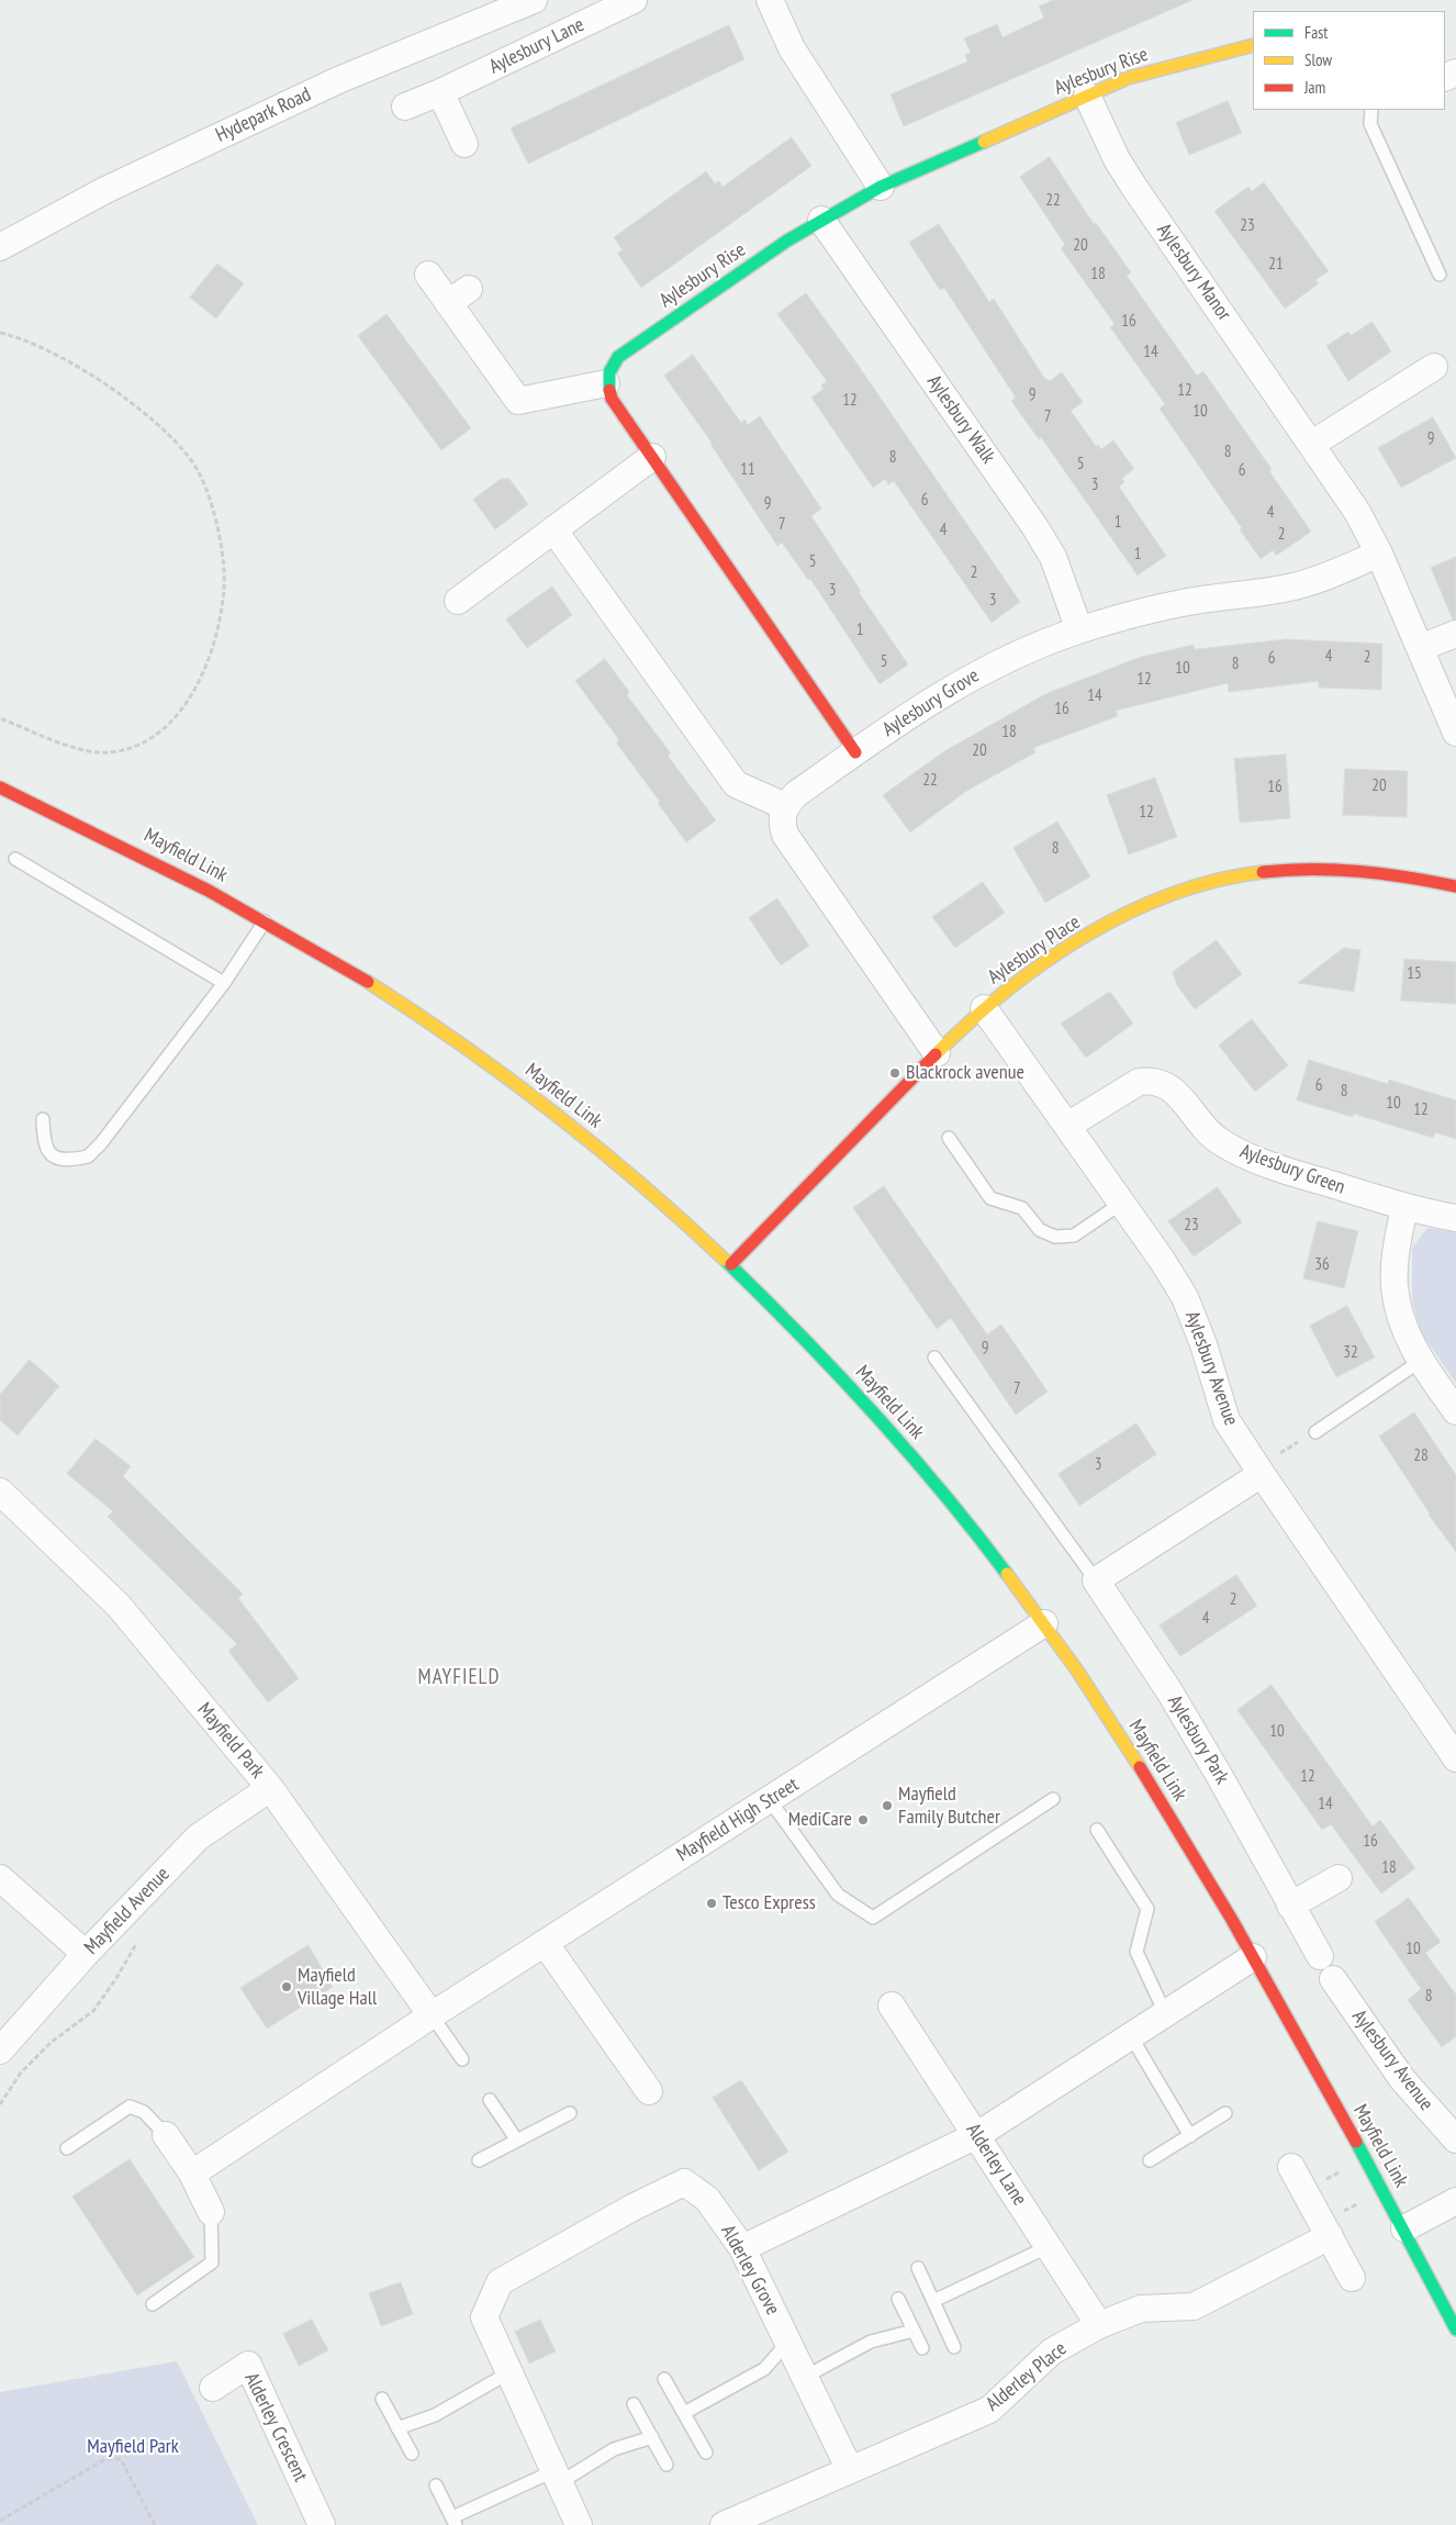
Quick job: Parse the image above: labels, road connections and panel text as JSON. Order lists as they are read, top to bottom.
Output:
{
  "streets": {
    "street": [
      "Aylesbury Lane",
      "Aylesbury Rise",
      "Hydepark Road",
      "Aylesbury Manor",
      "Aylesbury Walk",
      "Aylesbury Grove",
      "Mayfield Link",
      "Aylesbury Place",
      "Aylesbury Green",
      "Aylesbury Avenue",
      "Aylesbury Park",
      "Mayfield Park",
      "Mayfield High Street",
      "Mayfield Avenue",
      "Alderley Lane",
      "Alderley Grove",
      "Alderley Place",
      "Alderley Crescent"
    ]
  },
  "crossings": [
    ["Aylesbury Rise", "Aylesbury Manor"],
    ["Aylesbury Rise", "Aylesbury Walk"],
    ["Aylesbury Manor", "Aylesbury Grove"],
    ["Aylesbury Walk", "Aylesbury Grove"],
    ["Mayfield Link", "Aylesbury Place"],
    ["Mayfield Link", "Mayfield High Street"],
    ["Aylesbury Place", "Aylesbury Avenue"],
    ["Aylesbury Green", "Aylesbury Avenue"],
    ["Mayfield Park", "Mayfield High Street"],
    ["Mayfield Park", "Mayfield Avenue"],
    ["Alderley Lane", "Alderley Place"],
    ["Alderley Grove", "Alderley Place"]
  ],
  "districts": ["MAYFIELD"],
  "parks": ["Mayfield Park"],
  "places": [
    "Blackrock avenue",
    "Mayfield Family Butcher",
    "MediCare",
    "Tesco Express",
    "Mayfield Village Hall"
  ],
  "house_numbers": [
    "22",
    "23",
    "20",
    "21",
    "18",
    "16",
    "14",
    "12",
    "9",
    "12",
    "10",
    "7",
    "9",
    "8",
    "8",
    "5",
    "11",
    "6",
    "3",
    "6",
    "9",
    "4",
    "1",
    "7",
    "4",
    "2",
    "1",
    "5",
    "2",
    "3",
    "3",
    "1",
    "4",
    "2",
    "6",
    "5",
    "8",
    "10",
    "12",
    "14",
    "16",
    "18",
    "20",
    "22",
    "20",
    "16",
    "12",
    "8",
    "15",
    "6",
    "8",
    "10",
    "12",
    "23",
    "36",
    "9",
    "32",
    "7",
    "28",
    "3",
    "2",
    "4",
    "10",
    "12",
    "14",
    "16",
    "18",
    "10",
    "8"
  ],
  "legend": ["Fast", "Slow", "Jam"]
}
